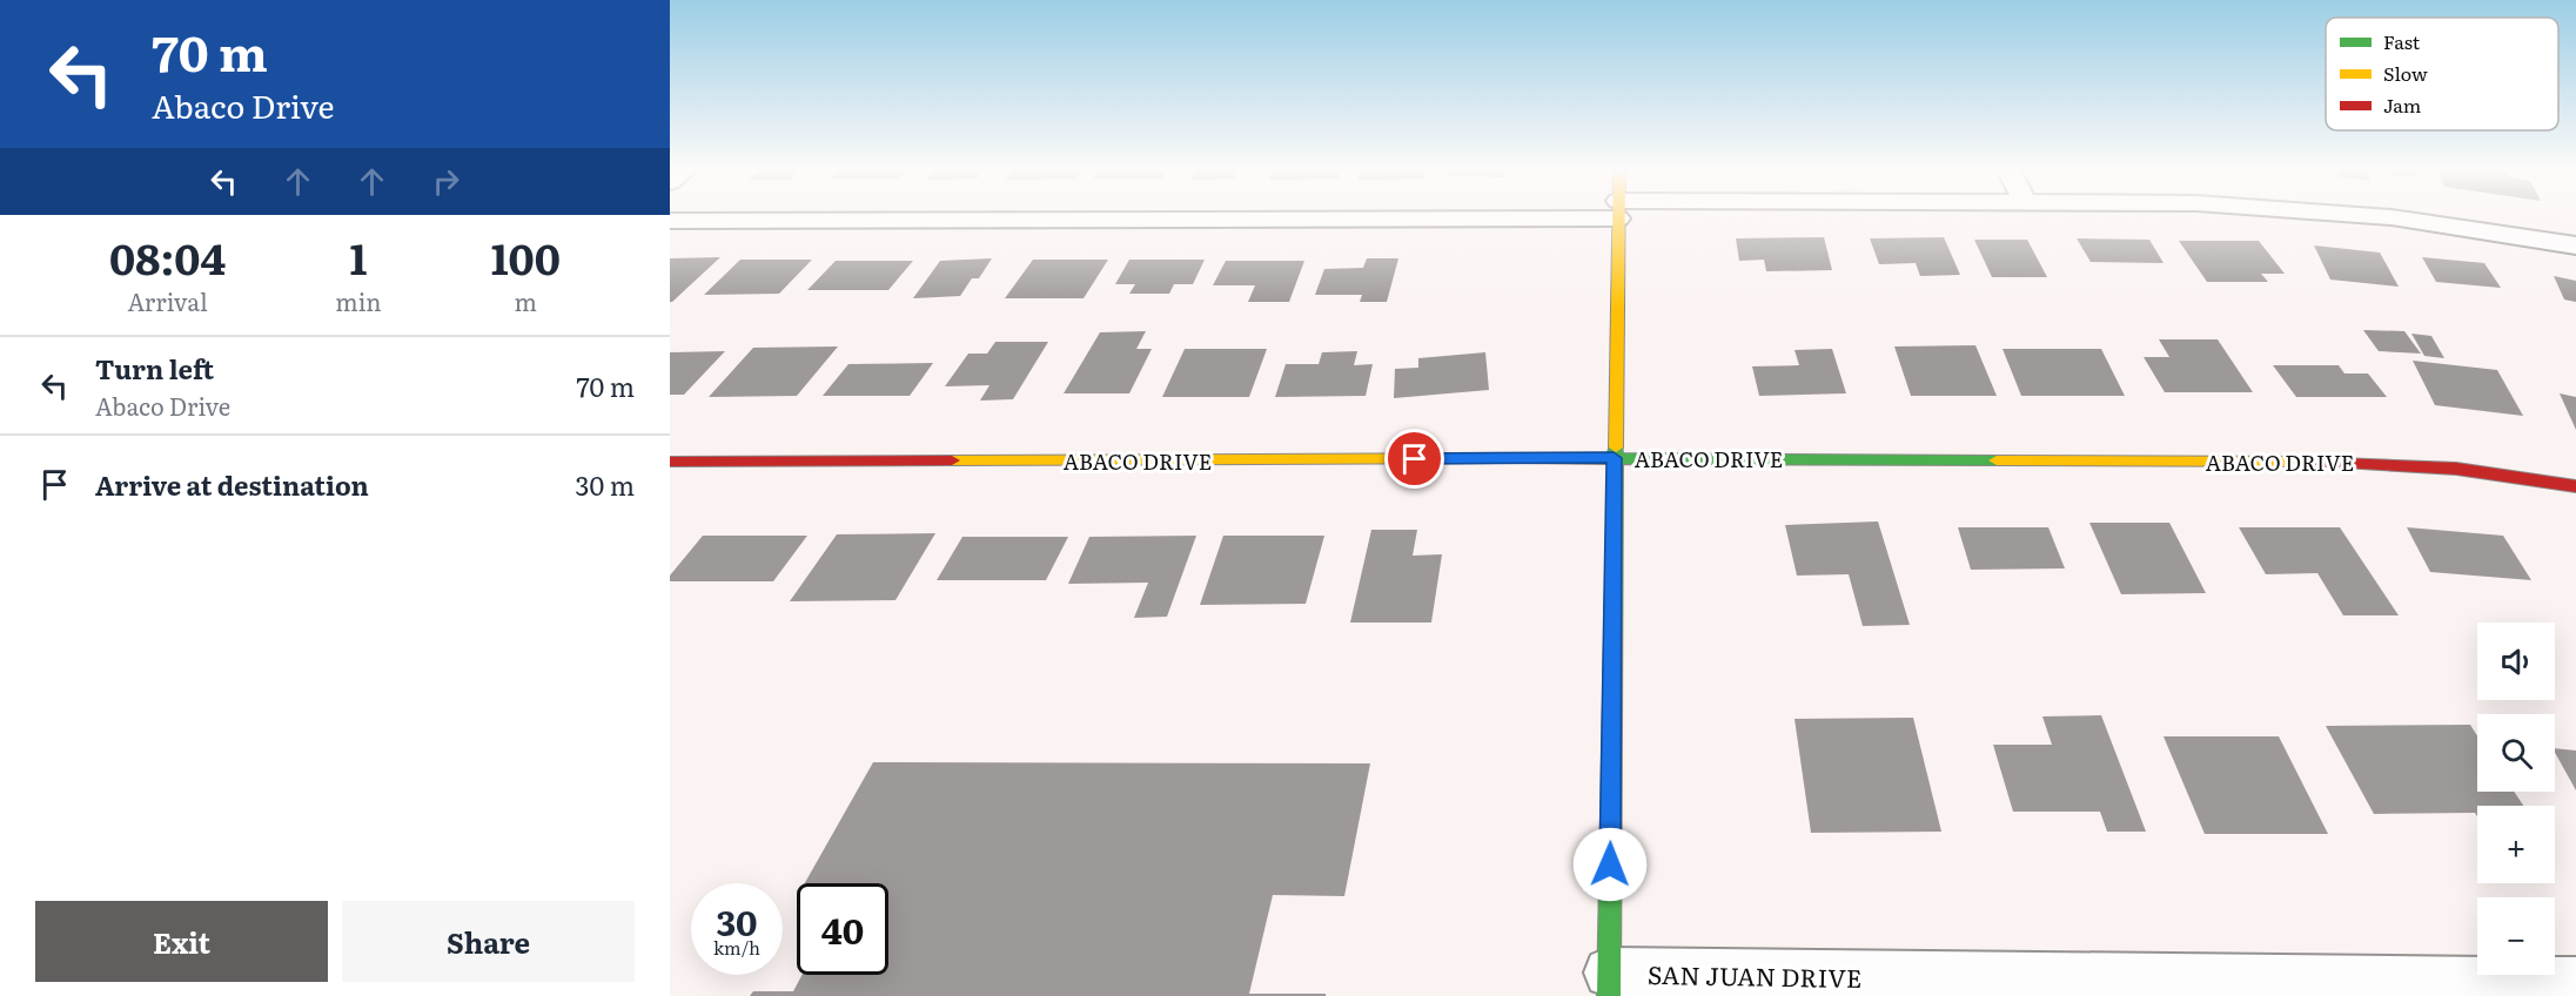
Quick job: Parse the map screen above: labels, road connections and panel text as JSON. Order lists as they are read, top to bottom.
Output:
{
  "streets": {
    "street": ["ABACO DRIVE", "SAN JUAN DRIVE"]
  },
  "legend": ["Fast", "Slow", "Jam"],
  "page": {
    "turn": ["70 m", "Abaco Drive"],
    "eta": [
      "08:04",
      "Arrival",
      "1",
      "min",
      "100",
      "m"
    ],
    "list": [
      {
        "name": "Turn left",
        "note": "Abaco Drive",
        "value": "70 m"
      },
      {
        "name": "Arrive at destination",
        "value": "30 m"
      }
    ],
    "map_buttons": ["+", "−"],
    "speed": "30 km/h",
    "limit": "40",
    "buttons": ["Exit", "Share"]
  }
}
